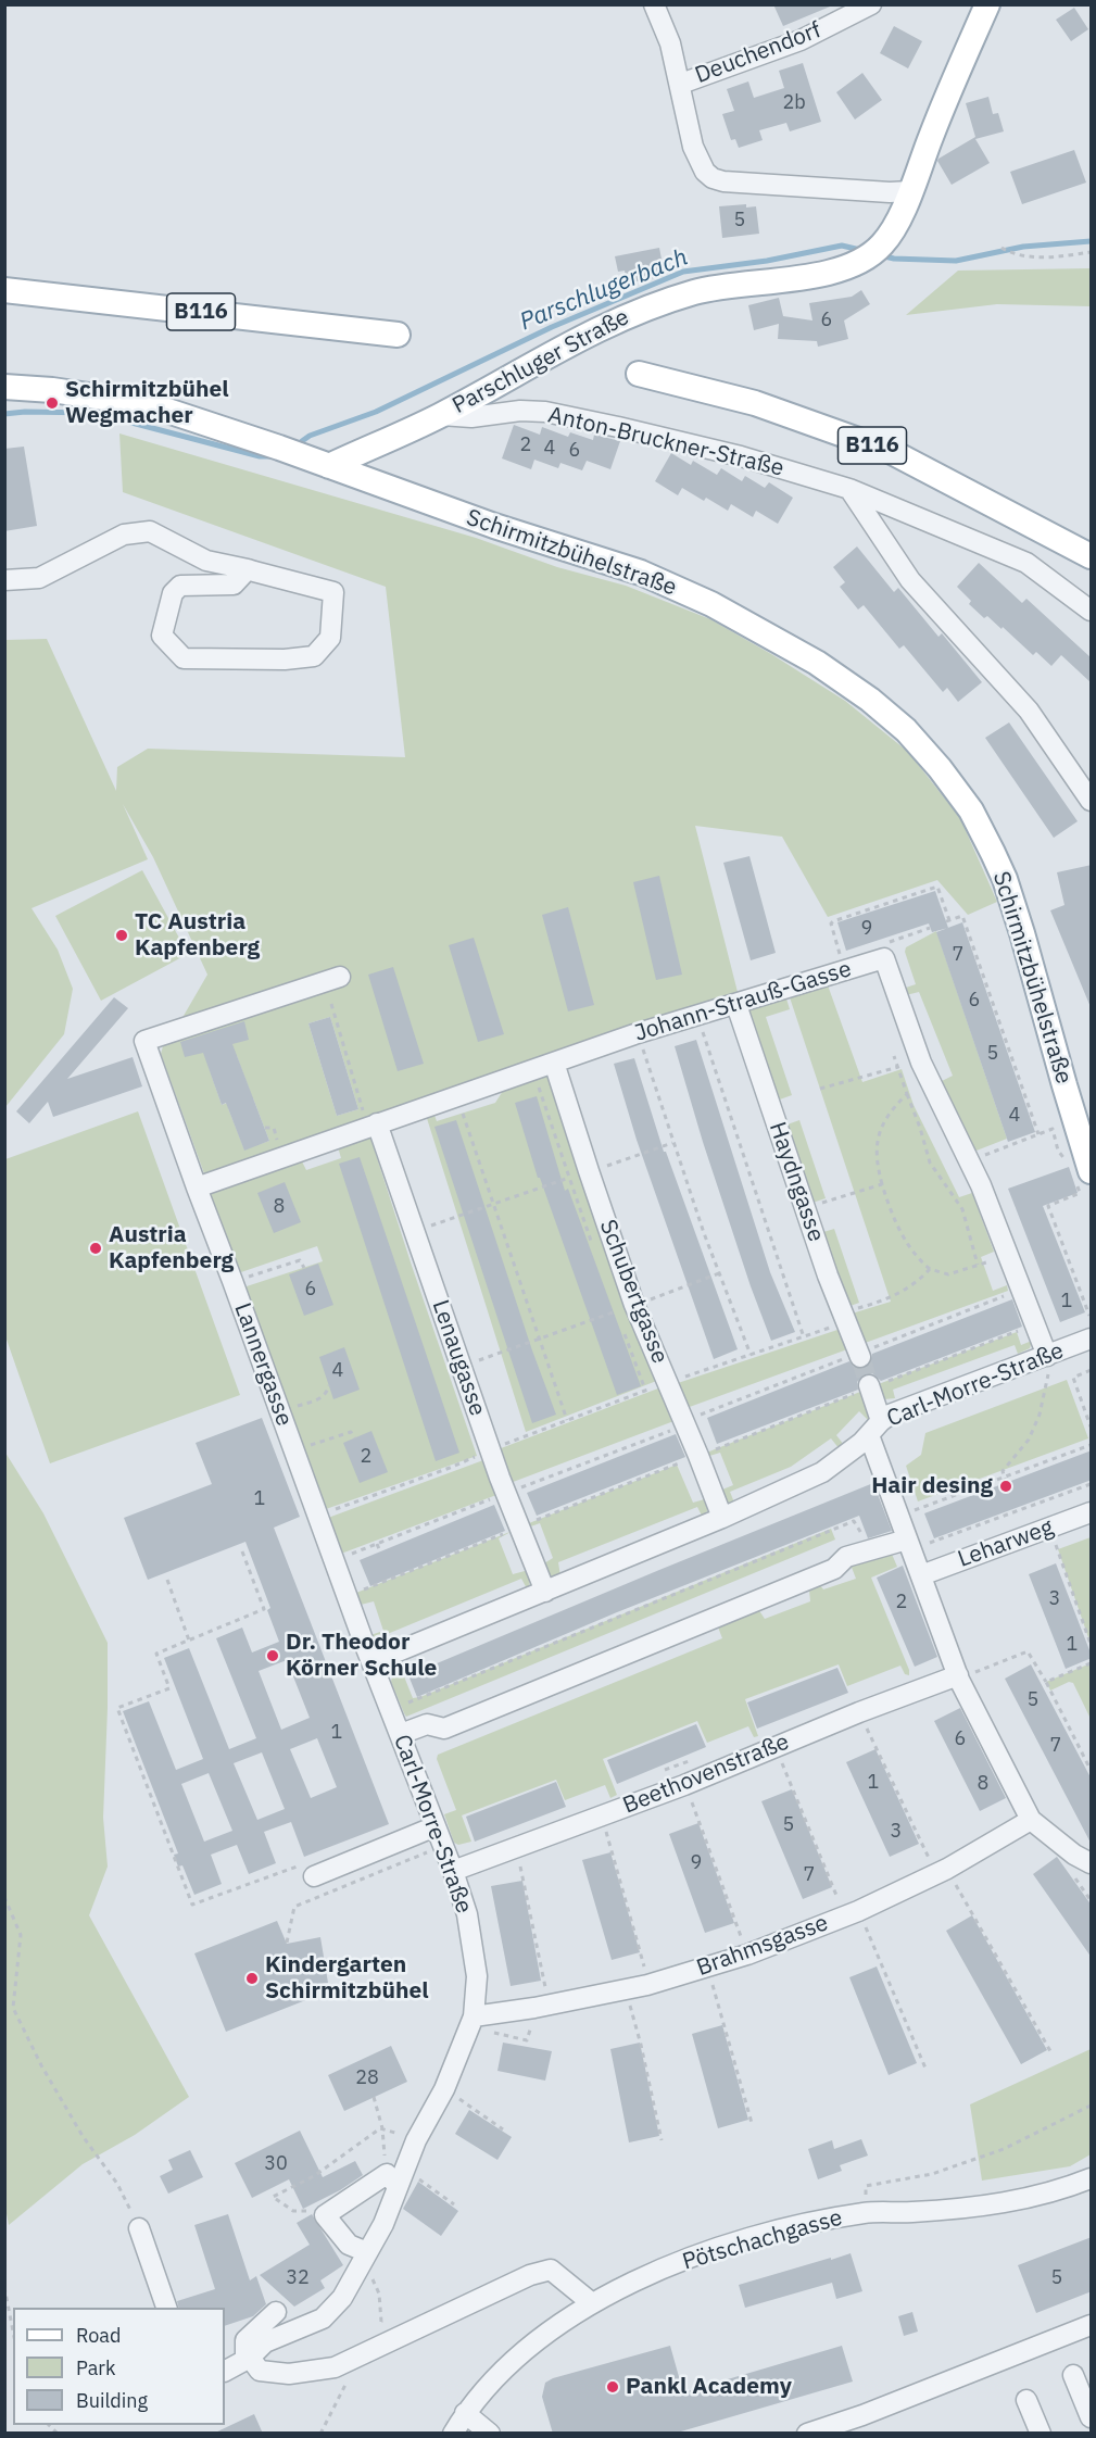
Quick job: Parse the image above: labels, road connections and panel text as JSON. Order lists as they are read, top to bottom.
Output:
{
  "streets": {
    "main road": ["B116", "Parschluger Straße", "Schirmitzbühelstraße"],
    "street": [
      "Deuchendorf",
      "Anton-Bruckner-Straße",
      "Johann-Strauß-Gasse",
      "Haydngasse",
      "Schubertgasse",
      "Lenaugasse",
      "Lannergasse",
      "Carl-Morre-Straße",
      "Leharweg",
      "Beethovenstraße",
      "Brahmsgasse",
      "Pötschachgasse"
    ]
  },
  "crossings": [
    ["Parschluger Straße", "Anton-Bruckner-Straße"],
    ["Parschluger Straße", "Schirmitzbühelstraße"],
    ["Johann-Strauß-Gasse", "Haydngasse"],
    ["Johann-Strauß-Gasse", "Schubertgasse"],
    ["Johann-Strauß-Gasse", "Lenaugasse"],
    ["Johann-Strauß-Gasse", "Lannergasse"],
    ["Johann-Strauß-Gasse", "Carl-Morre-Straße"],
    ["Schubertgasse", "Carl-Morre-Straße"],
    ["Lenaugasse", "Carl-Morre-Straße"],
    ["Lannergasse", "Carl-Morre-Straße"],
    ["Carl-Morre-Straße", "Beethovenstraße"],
    ["Carl-Morre-Straße", "Brahmsgasse"]
  ],
  "water": ["Parschlugerbach"],
  "places": [
    "Schirmitzbühel Wegmacher",
    "TC Austria Kapfenberg",
    "Austria Kapfenberg",
    "Hair desing",
    "Dr. Theodor Körner Schule",
    "Kindergarten Schirmitzbühel",
    "Pankl Academy"
  ],
  "house_numbers": [
    "2b",
    "5",
    "6",
    "2",
    "4",
    "6",
    "9",
    "7",
    "6",
    "5",
    "4",
    "8",
    "6",
    "1",
    "4",
    "2",
    "1",
    "3",
    "2",
    "1",
    "5",
    "1",
    "6",
    "7",
    "1",
    "8",
    "5",
    "3",
    "9",
    "7",
    "28",
    "30",
    "32",
    "5"
  ],
  "legend": ["Road", "Park", "Building"]
}
